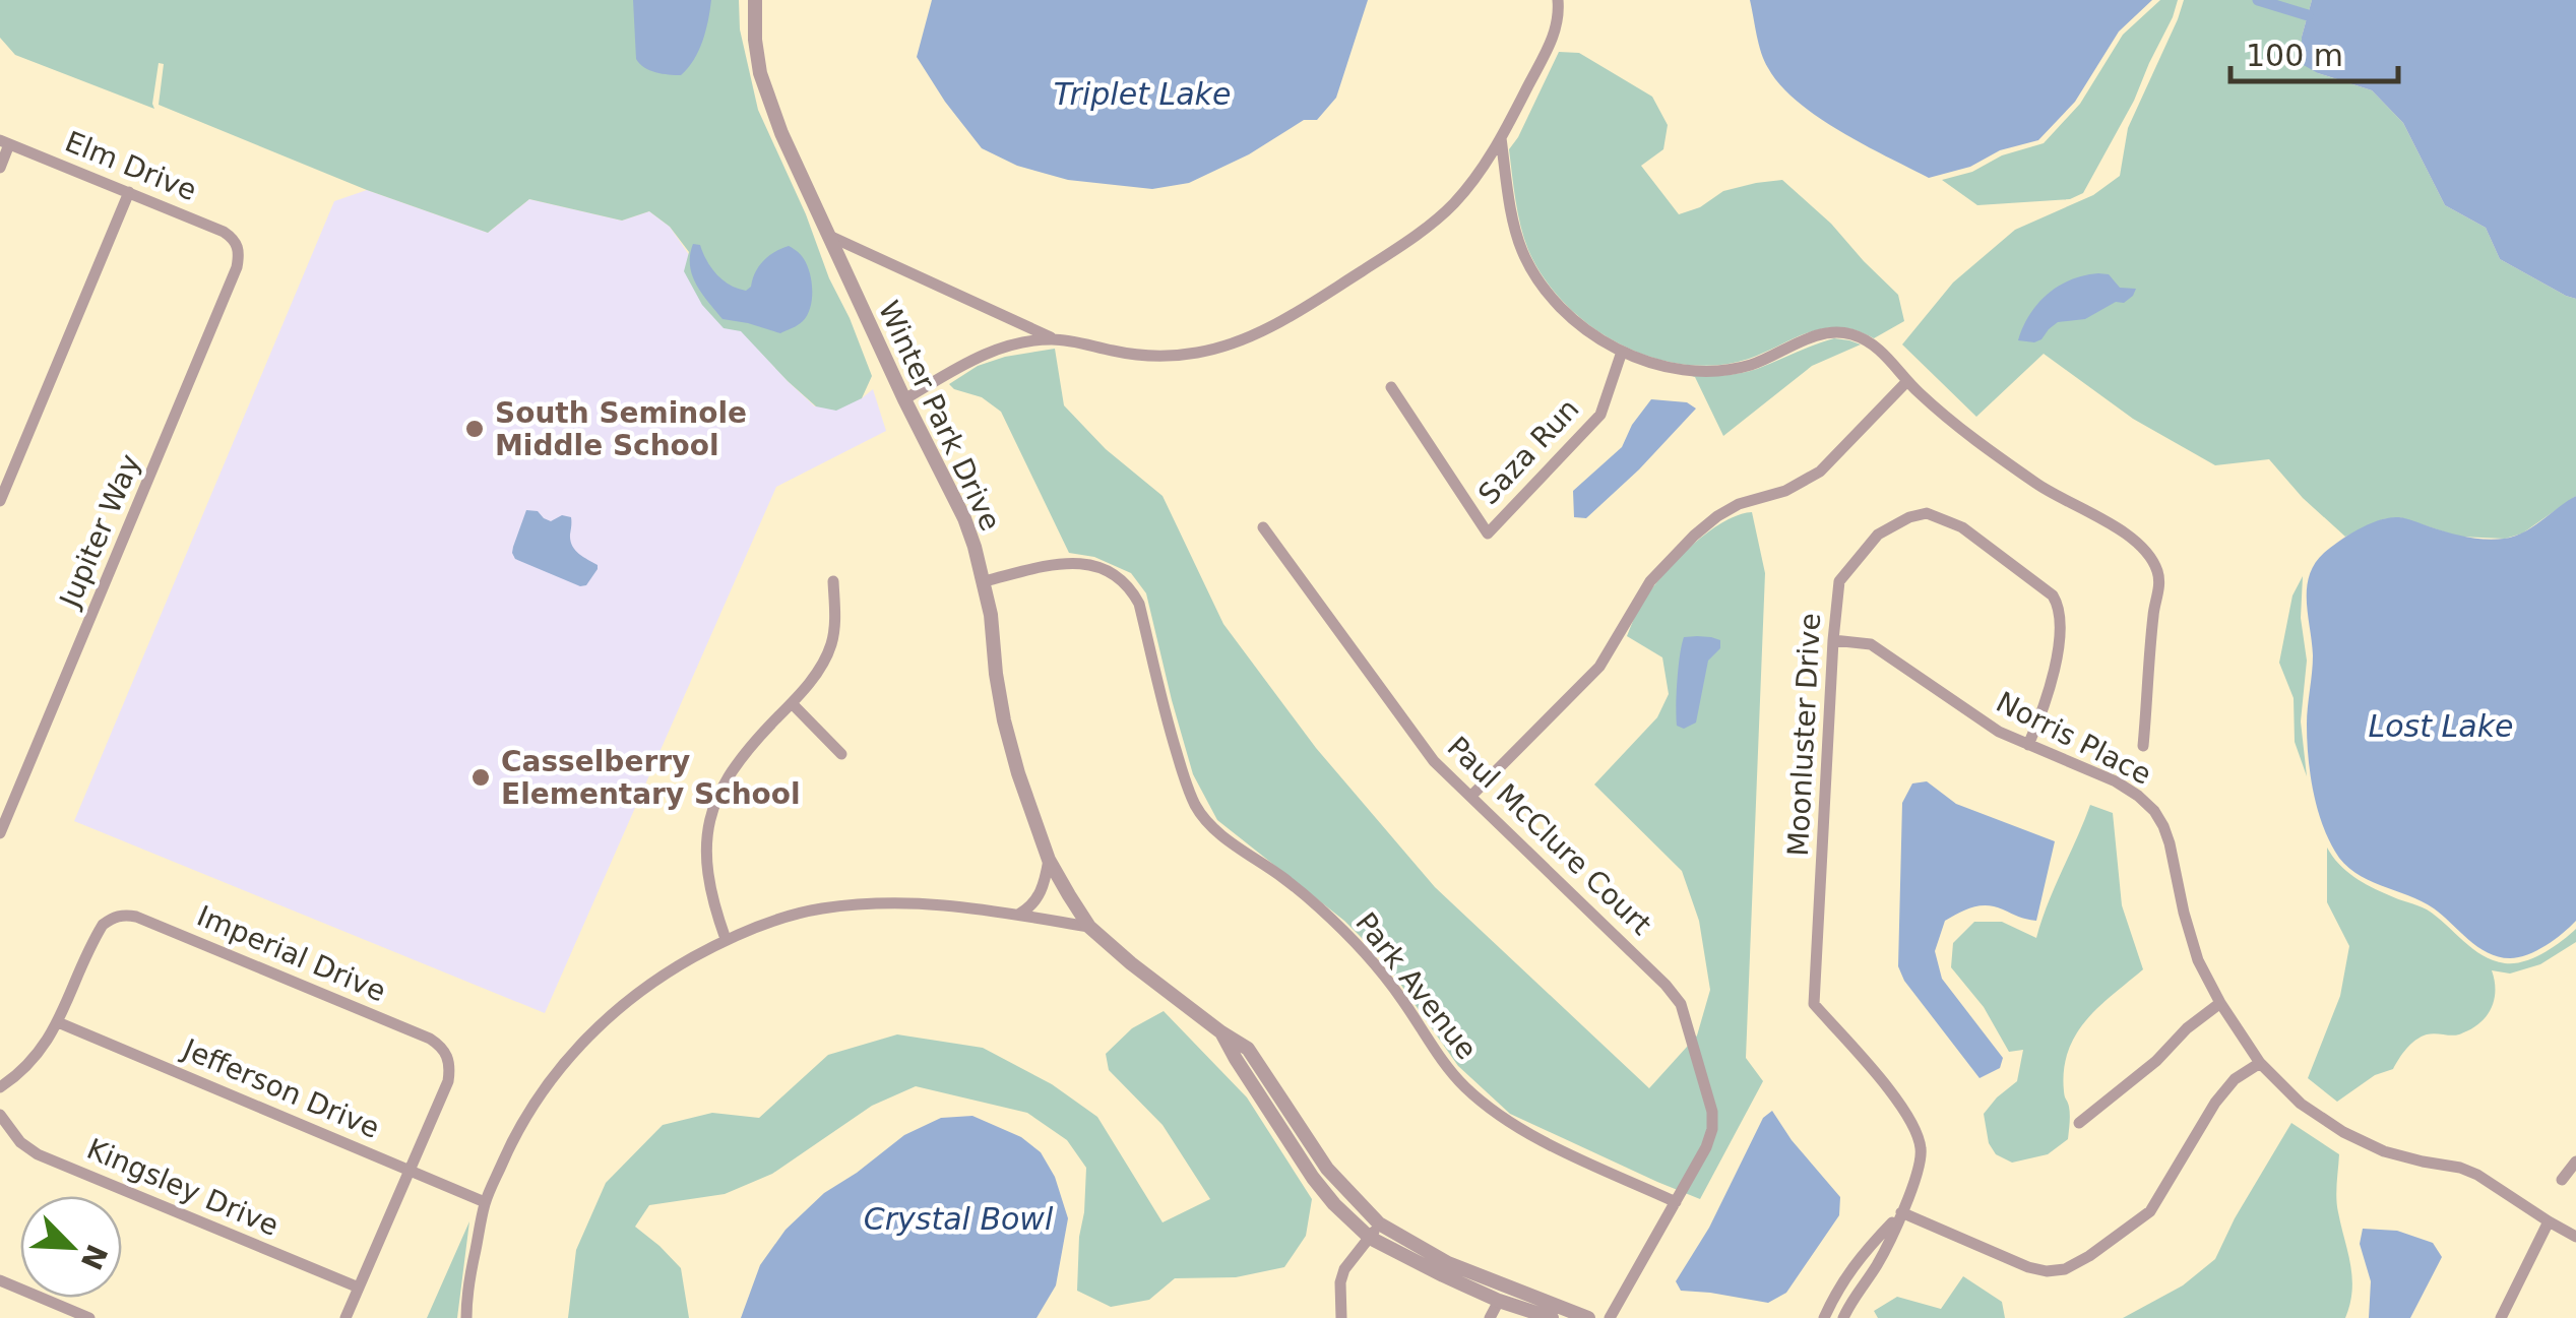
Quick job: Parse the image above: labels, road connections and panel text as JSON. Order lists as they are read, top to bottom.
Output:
{
  "streets": {
    "street": [
      "Elm Drive",
      "Winter Park Drive",
      "Saza Run",
      "Jupiter Way",
      "Moonluster Drive",
      "Norris Place",
      "Paul McClure Court",
      "Imperial Drive",
      "Park Avenue",
      "Jefferson Drive",
      "Kingsley Drive"
    ]
  },
  "crossings": [
    ["Elm Drive", "Jupiter Way"],
    ["Winter Park Drive", "Park Avenue"],
    ["Moonluster Drive", "Norris Place"],
    ["Paul McClure Court", "Park Avenue"],
    ["Imperial Drive", "Jefferson Drive"]
  ],
  "water": ["Triplet Lake", "Lost Lake", "Crystal Bowl"],
  "places": ["South Seminole Middle School", "Casselberry Elementary School"],
  "scale_bar": "100 m",
  "north": "bottom right"
}
